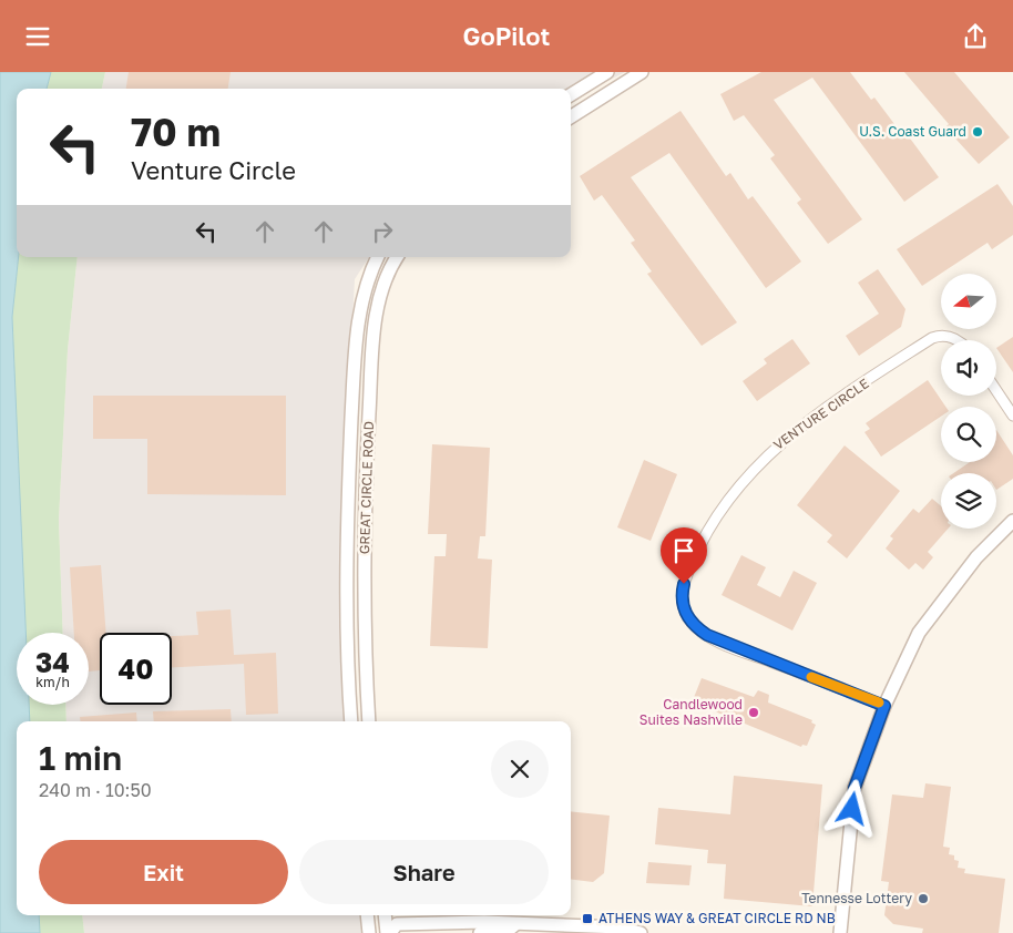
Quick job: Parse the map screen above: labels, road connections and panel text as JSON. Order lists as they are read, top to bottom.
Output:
{
  "streets": {
    "street": ["VENTURE CIRCLE", "GREAT CIRCLE ROAD"]
  },
  "places": {
    "other": ["U.S. Coast Guard", "Candlewood Suites Nashville", "Tennesse Lottery"],
    "transit": ["ATHENS WAY & GREAT CIRCLE RD NB"]
  },
  "north": "left",
  "page": {
    "header": "GoPilot",
    "turn": ["70 m", "Venture Circle"],
    "speed": "34 km/h",
    "limit": "40",
    "heading": ["1 min", "240 m · 10:50"],
    "buttons": ["Exit", "Share"]
  }
}
